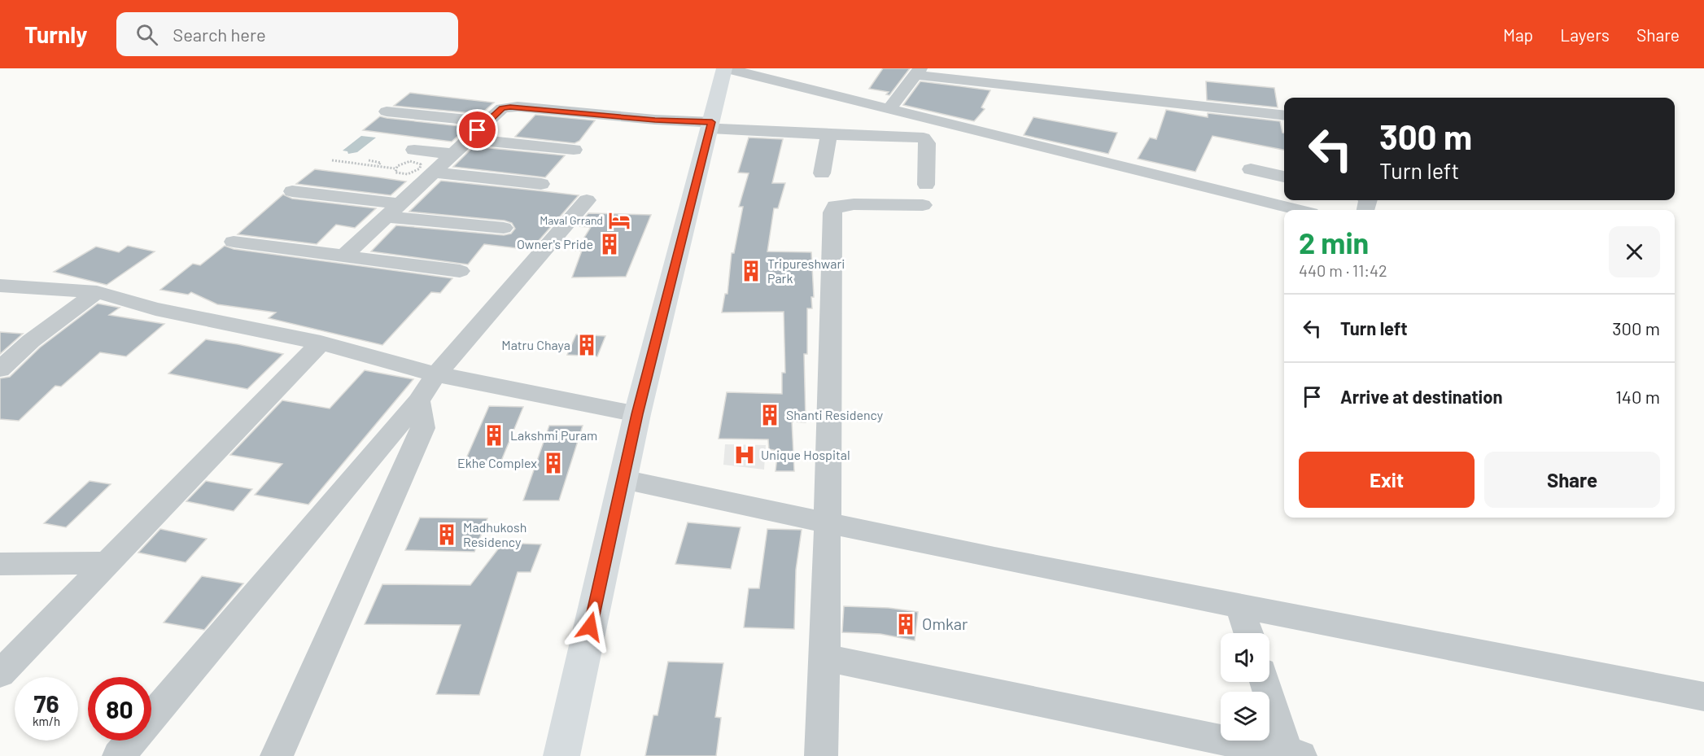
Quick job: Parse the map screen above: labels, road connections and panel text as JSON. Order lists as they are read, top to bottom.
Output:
{
  "places": {
    "hotel": ["Maval Grrand"],
    "building": [
      "Owner's Pride",
      "Tripureshwari Park",
      "Matru Chaya",
      "Shanti Residency",
      "Lakshmi Puram",
      "Ekhe Complex",
      "Madhukosh Residency",
      "Omkar"
    ],
    "hospital": ["Unique Hospital"]
  },
  "page": {
    "header": "Turnly",
    "search": "Search here",
    "nav": ["Map", "Layers", "Share"],
    "turn": ["300 m", "Turn left"],
    "heading": ["2 min", "440 m · 11:42"],
    "list": [
      {
        "name": "Turn left",
        "value": "300 m"
      },
      {
        "name": "Arrive at destination",
        "value": "140 m"
      }
    ],
    "buttons": ["Exit", "Share"],
    "speed": "76 km/h",
    "limit": "80"
  }
}
